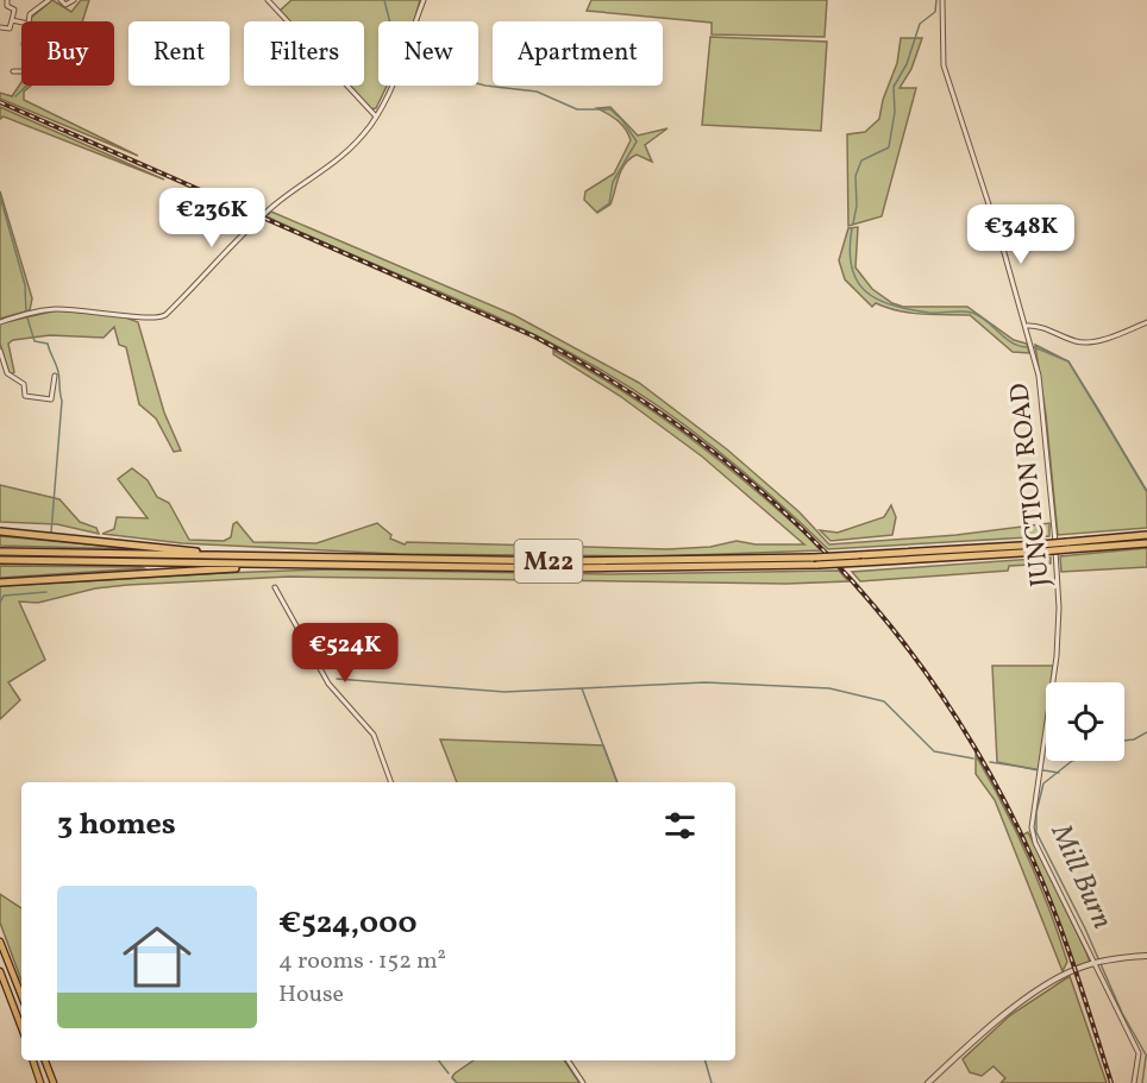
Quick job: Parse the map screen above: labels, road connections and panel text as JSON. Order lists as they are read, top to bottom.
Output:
{
  "streets": {
    "highway": ["M22"],
    "street": ["JUNCTION ROAD"]
  },
  "water": ["Mill Burn"],
  "page": {
    "chip": [
      "Buy",
      "Rent",
      "Filters",
      "New",
      "Apartment"
    ],
    "price": ["€236K", "€348K", "€524K"],
    "heading": "3 homes",
    "list": [
      {
        "name": "€524,000",
        "note": "4 rooms · 152 m² · House"
      }
    ]
  }
}
